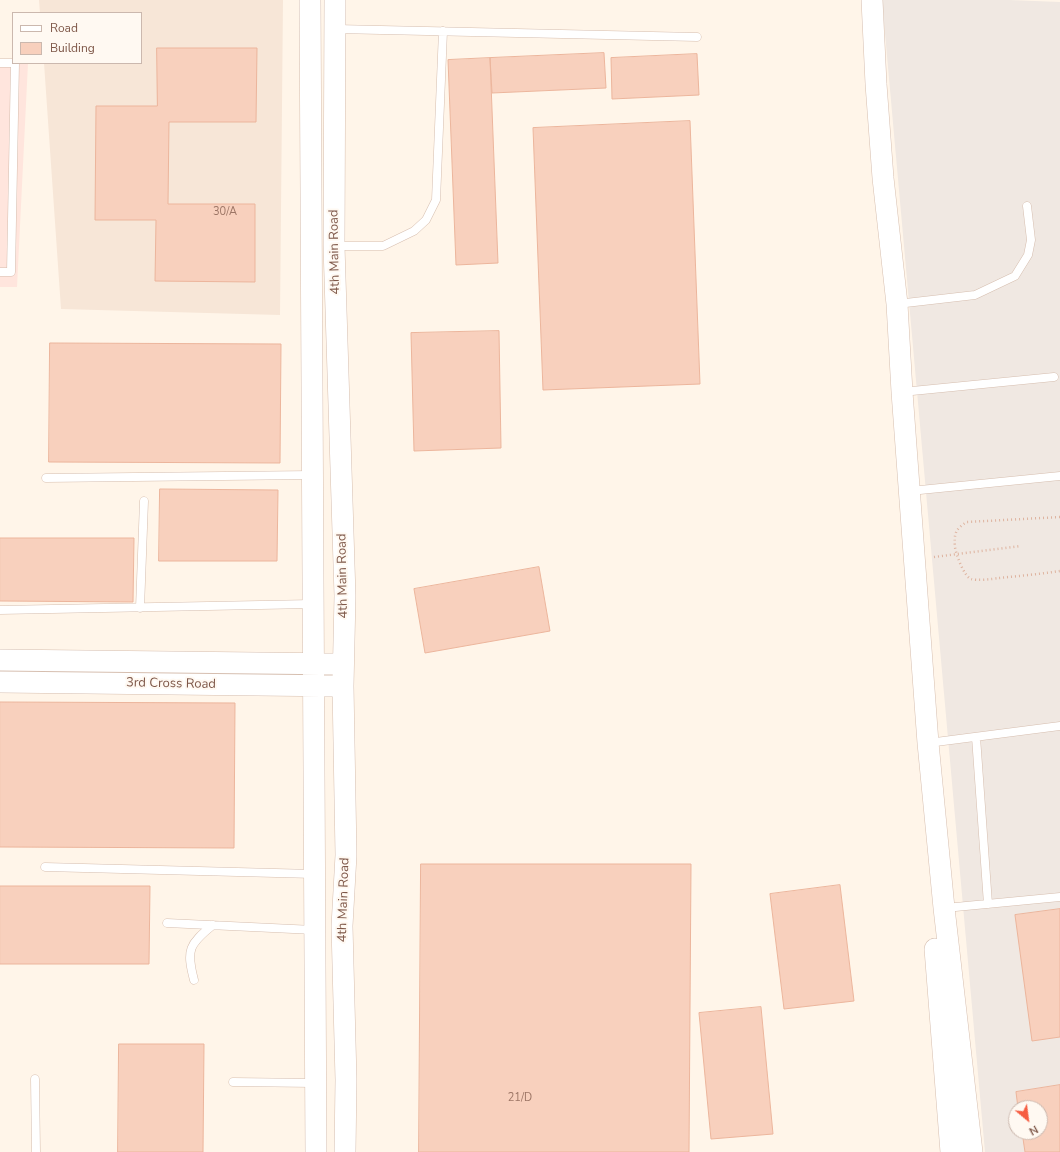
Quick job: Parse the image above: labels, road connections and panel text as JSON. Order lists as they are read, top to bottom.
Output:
{
  "streets": {
    "street": ["4th Main Road", "3rd Cross Road"]
  },
  "crossings": [
    ["4th Main Road", "3rd Cross Road"]
  ],
  "house_numbers": ["30/A", "21/D"],
  "legend": ["Road", "Building"],
  "north": "bottom right"
}
